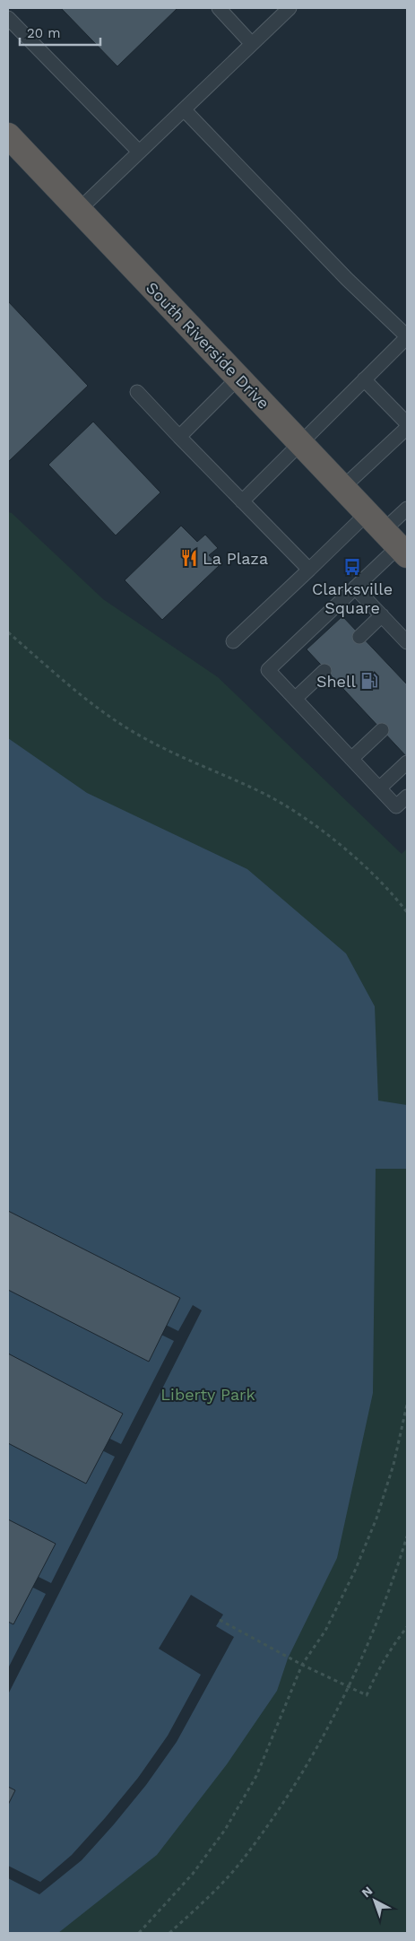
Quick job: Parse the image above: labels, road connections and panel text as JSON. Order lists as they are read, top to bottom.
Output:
{
  "streets": {
    "highway": ["South Riverside Drive"]
  },
  "parks": ["Liberty Park"],
  "places": {
    "restaurant": ["La Plaza"],
    "bus stop": ["Clarksville Square"],
    "fuel station": ["Shell"]
  },
  "scale_bar": "20 m",
  "north": "top left"
}
